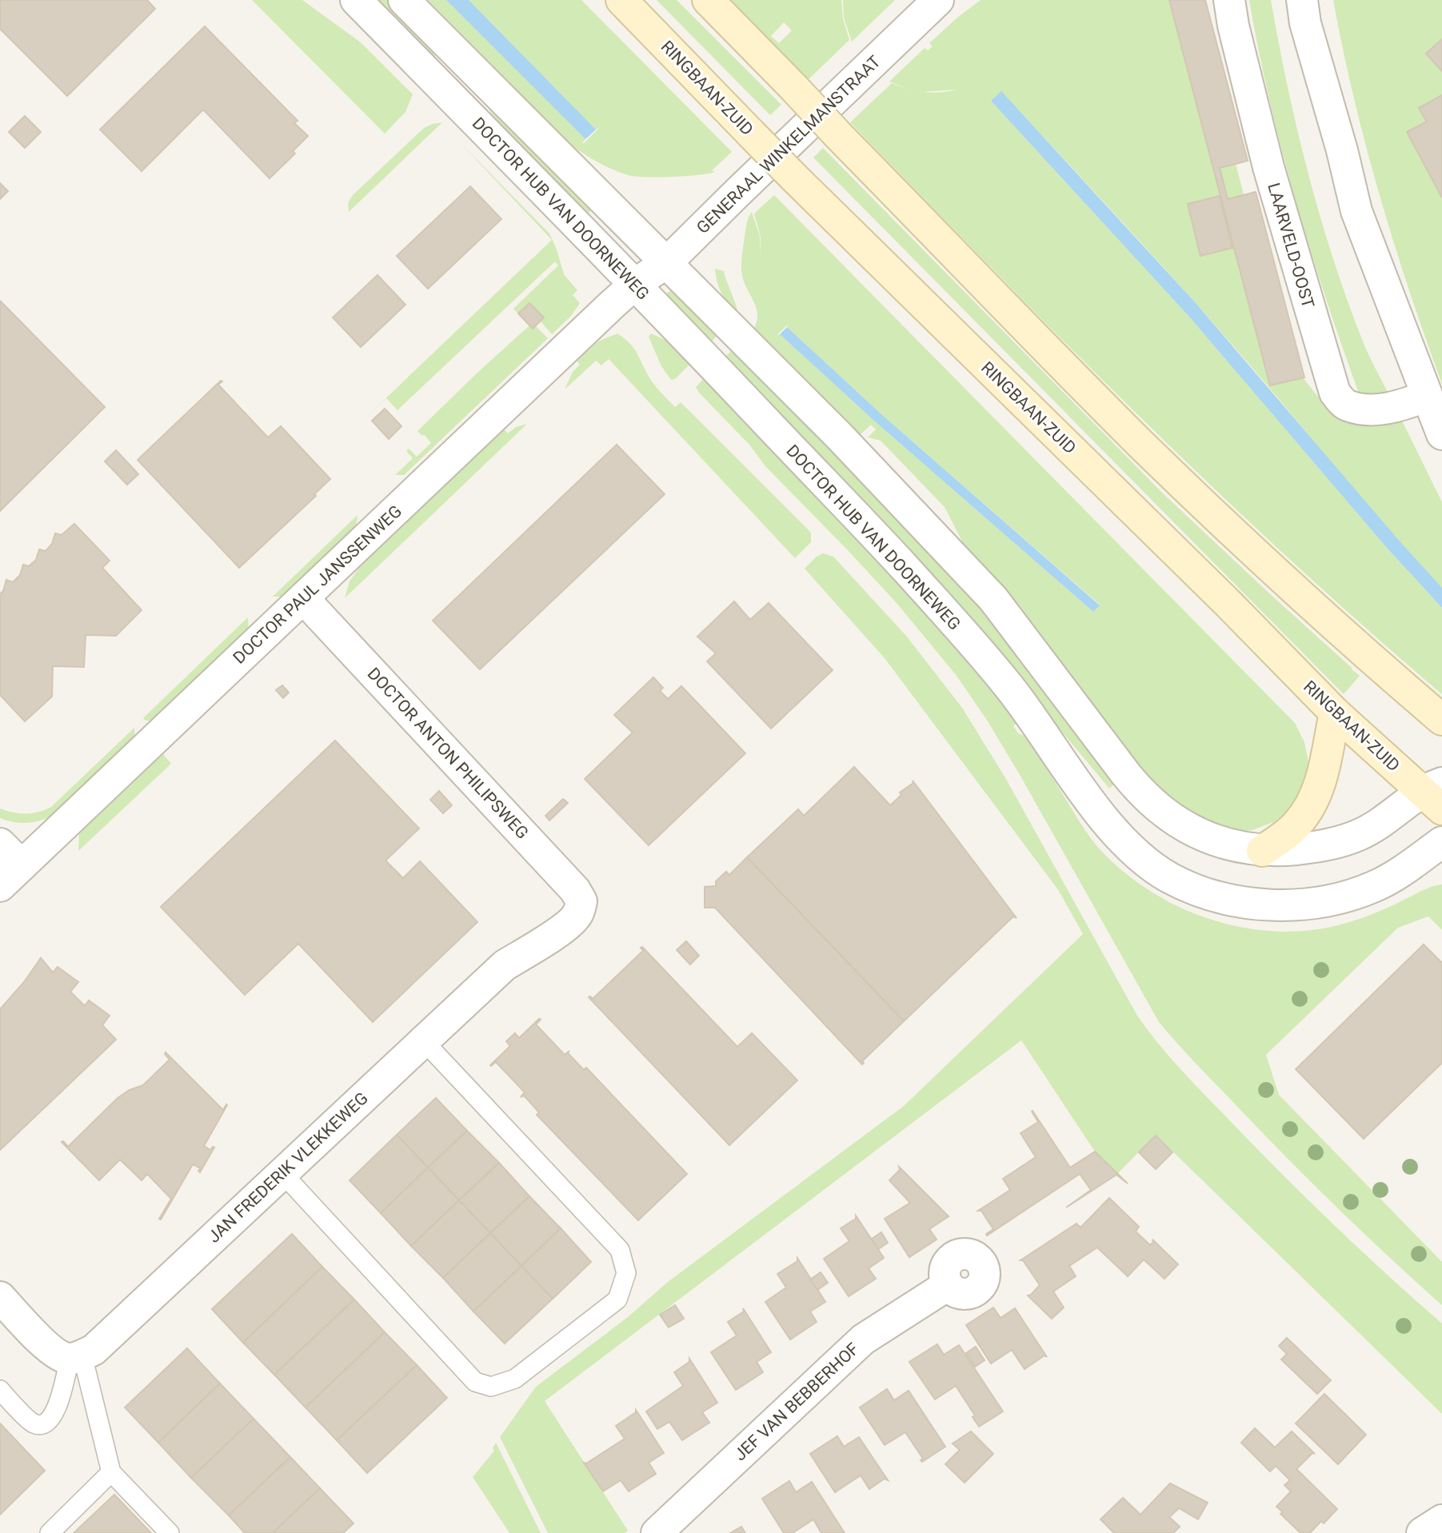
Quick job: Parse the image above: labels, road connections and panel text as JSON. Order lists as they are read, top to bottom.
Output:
{
  "streets": {
    "main road": ["RINGBAAN-ZUID"],
    "street": [
      "GENERAAL WINKELMANSTRAAT",
      "DOCTOR HUB VAN DOORNEWEG",
      "LAARVELD-OOST",
      "DOCTOR PAUL JANSSENWEG",
      "DOCTOR ANTON PHILIPSWEG",
      "JAN FREDERIK VLEKKEWEG",
      "JEF VAN BEBBERHOF"
    ]
  },
  "crossings": [
    ["RINGBAAN-ZUID", "DOCTOR HUB VAN DOORNEWEG"],
    ["GENERAAL WINKELMANSTRAAT", "DOCTOR HUB VAN DOORNEWEG"],
    ["GENERAAL WINKELMANSTRAAT", "DOCTOR PAUL JANSSENWEG"],
    ["DOCTOR HUB VAN DOORNEWEG", "DOCTOR PAUL JANSSENWEG"],
    ["DOCTOR PAUL JANSSENWEG", "DOCTOR ANTON PHILIPSWEG"],
    ["DOCTOR ANTON PHILIPSWEG", "JAN FREDERIK VLEKKEWEG"]
  ]
}
